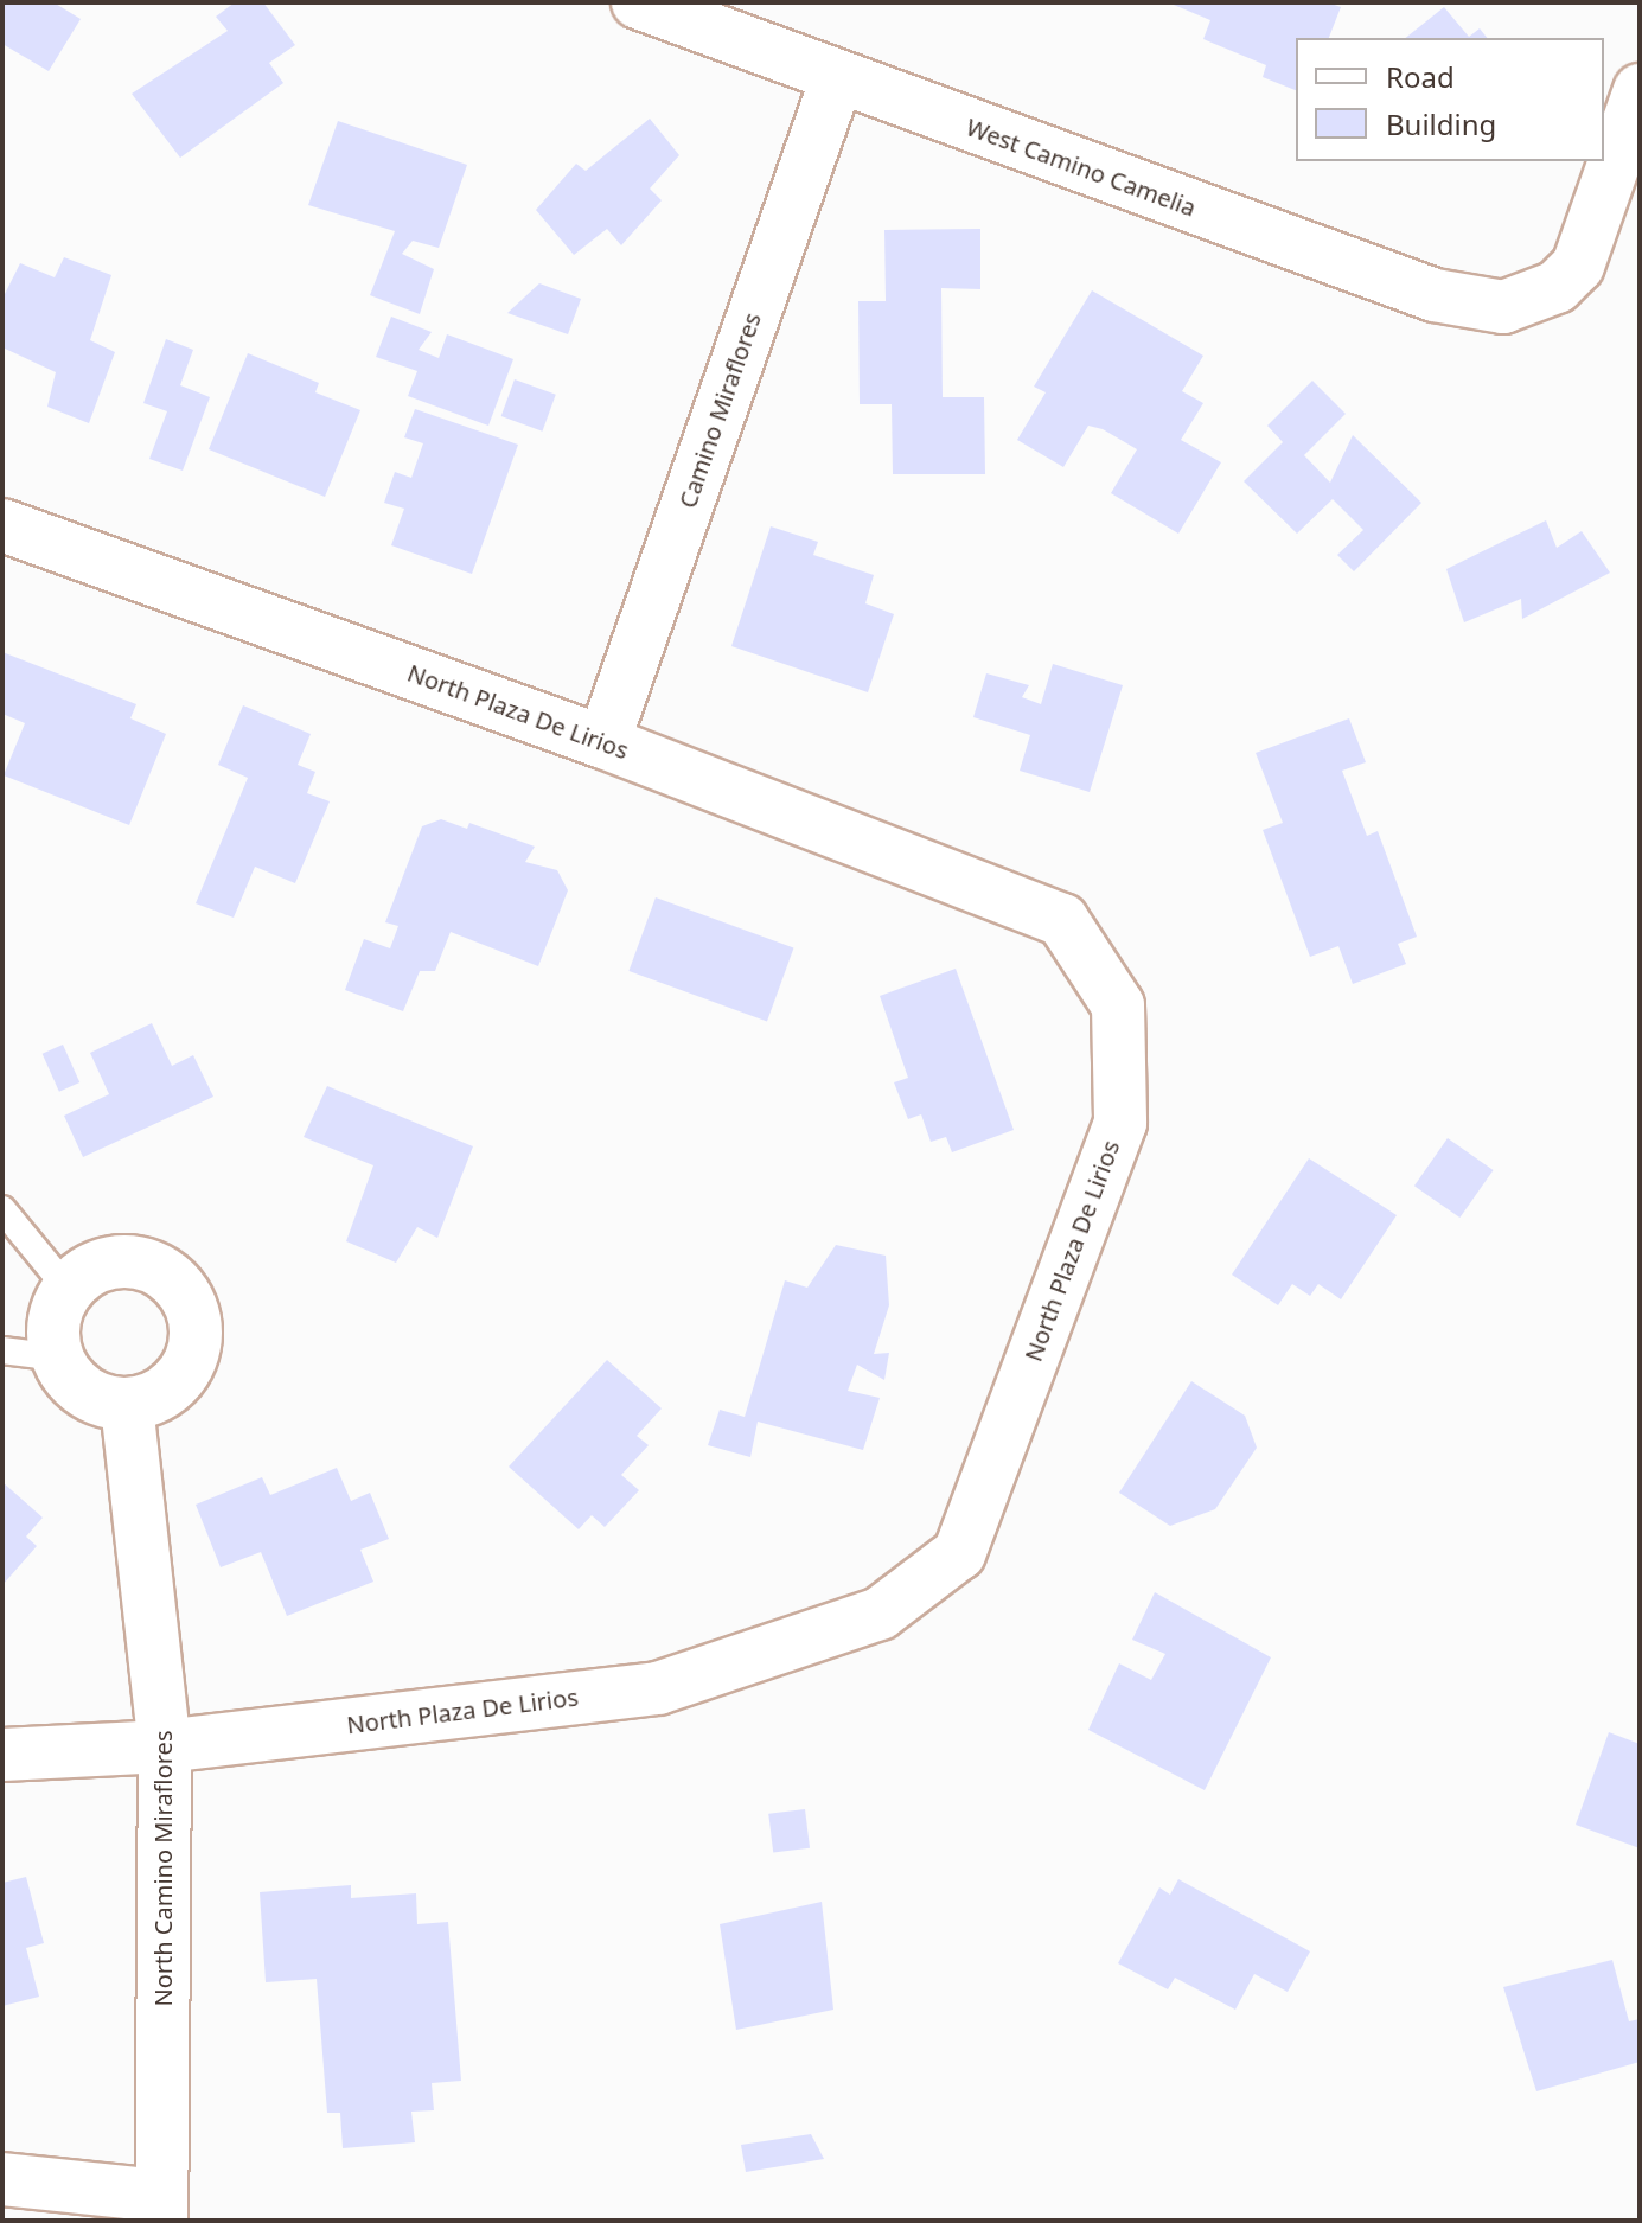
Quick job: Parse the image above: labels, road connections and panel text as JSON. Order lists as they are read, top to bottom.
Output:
{
  "streets": {
    "street": [
      "West Camino Camelia",
      "Camino Miraflores",
      "North Plaza De Lirios",
      "North Camino Miraflores"
    ]
  },
  "crossings": [
    ["West Camino Camelia", "Camino Miraflores"],
    ["Camino Miraflores", "North Plaza De Lirios"],
    ["North Plaza De Lirios", "North Camino Miraflores"]
  ],
  "legend": ["Road", "Building"]
}
